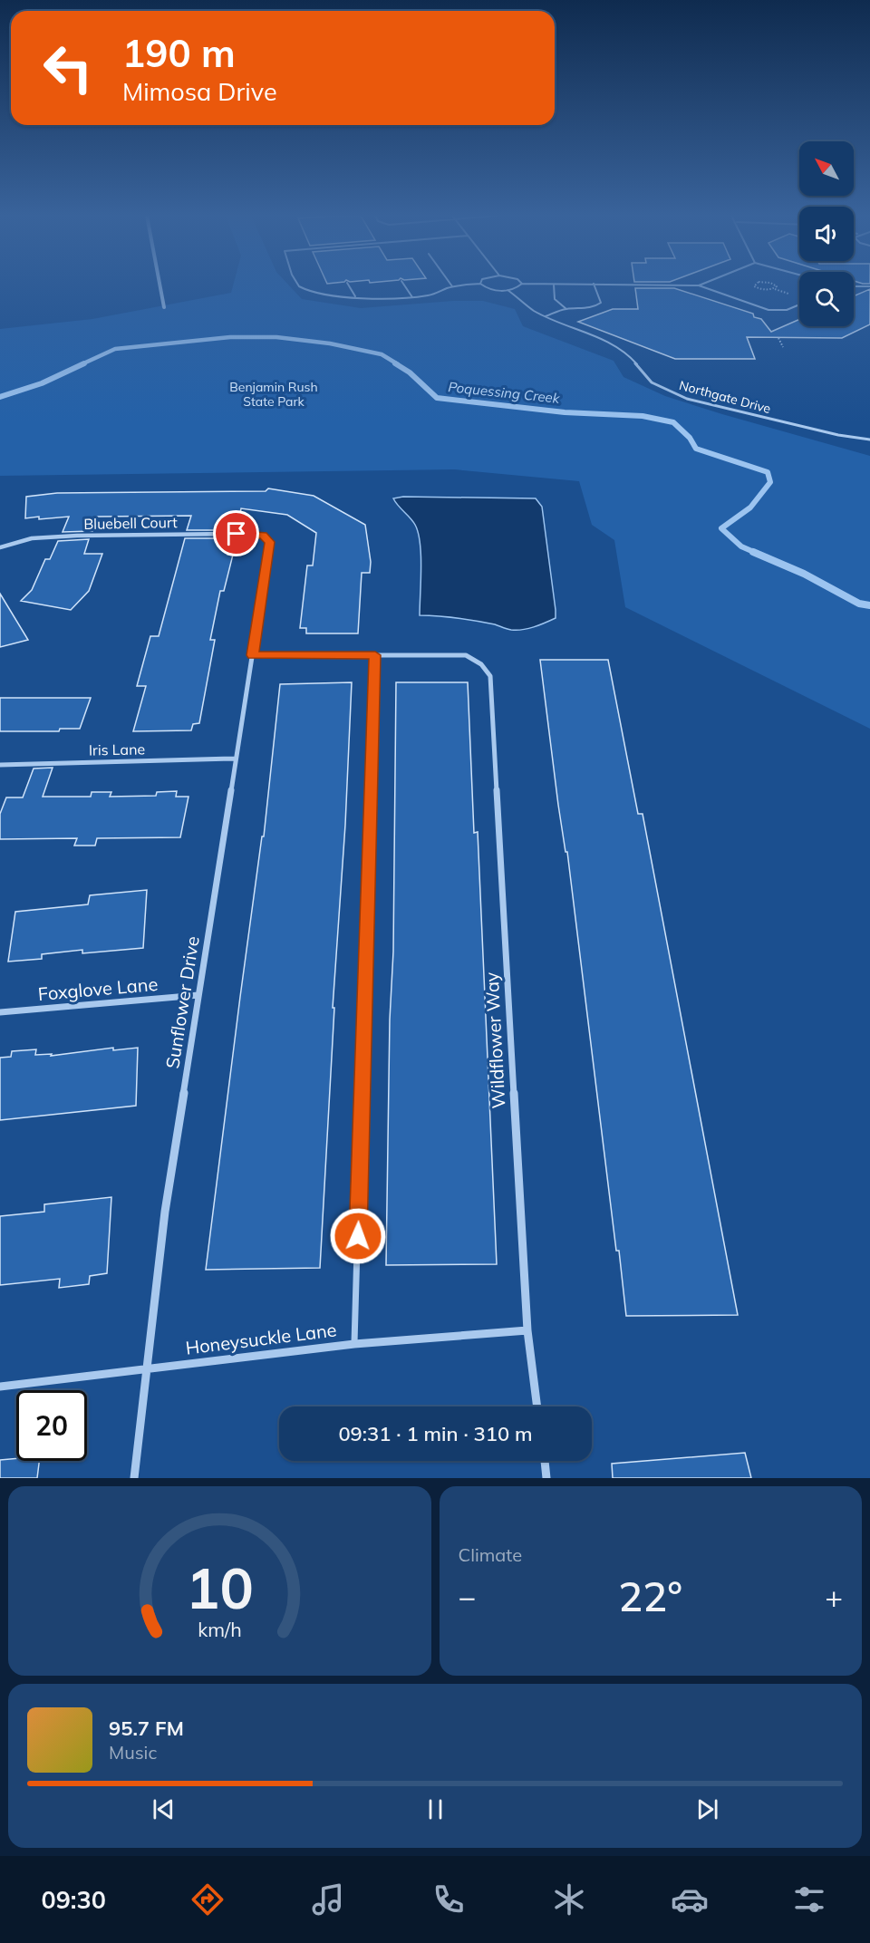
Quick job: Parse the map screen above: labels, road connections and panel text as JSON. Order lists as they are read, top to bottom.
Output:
{
  "streets": {
    "street": [
      "Bluebell Court",
      "Iris Lane",
      "Foxglove Lane",
      "Sunflower Drive",
      "Wildflower Way",
      "Honeysuckle Lane"
    ],
    "lane": ["Northgate Drive"]
  },
  "crossings": [
    ["Bluebell Court", "Sunflower Drive"],
    ["Iris Lane", "Sunflower Drive"],
    ["Foxglove Lane", "Sunflower Drive"],
    ["Sunflower Drive", "Honeysuckle Lane"],
    ["Wildflower Way", "Honeysuckle Lane"]
  ],
  "water": ["Poquessing Creek"],
  "parks": ["Benjamin Rush State Park"],
  "north": "top left",
  "page": {
    "turn": ["190 m", "Mimosa Drive"],
    "limit": "20",
    "trip": "09:31 · 1 min · 310 m",
    "tile": "Climate",
    "heat": ["−", "22°", "+"],
    "song": ["95.7 FM", "Music"],
    "tabs": "09:30",
    "gauge": ["10", "km/h"]
  }
}
